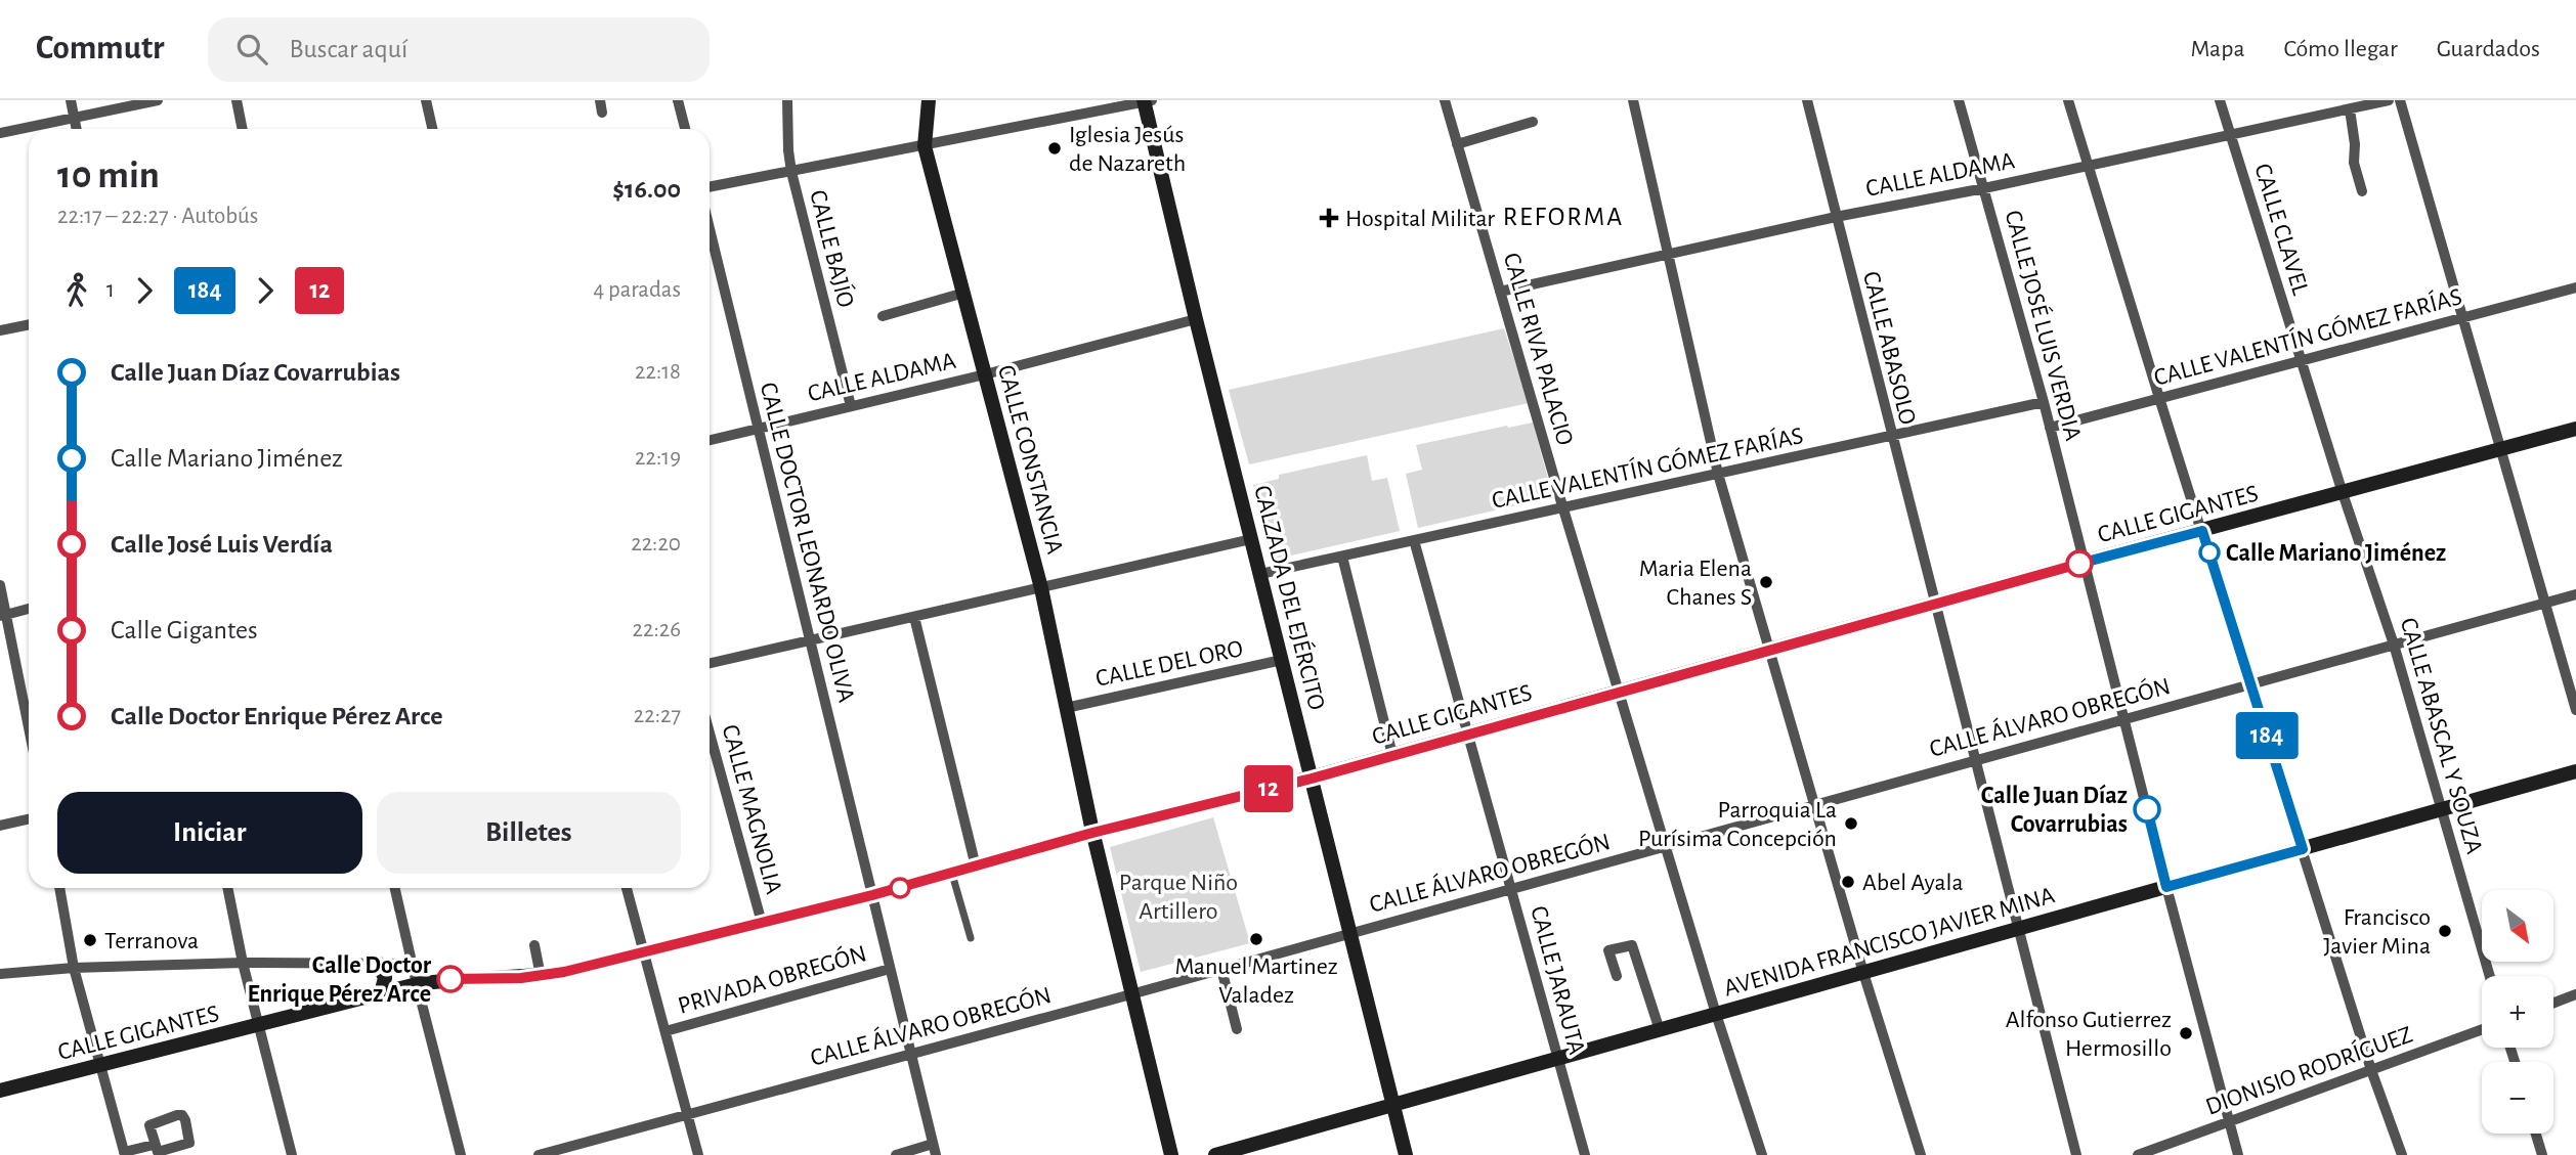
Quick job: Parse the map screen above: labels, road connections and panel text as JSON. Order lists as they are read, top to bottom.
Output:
{
  "streets": {
    "main road": [
      "CALLE CONSTANCIA",
      "CALLE GIGANTES",
      "CALZADA DEL EJÉRCITO",
      "AVENIDA FRANCISCO JAVIER MINA"
    ],
    "street": [
      "CALLE ALDAMA",
      "CALLE CLAVEL",
      "CALLE BAJÍO",
      "CALLE JOSÉ LUIS VERDIA",
      "CALLE VALENTÍN GÓMEZ FARÍAS",
      "CALLE ABASOLO",
      "CALLE RIVA PALACIO",
      "CALLE DOCTOR LEONARDO OLIVA",
      "CALLE DEL ORO",
      "CALLE ÁLVARO OBREGÓN",
      "CALLE ABASCAL Y SOUZA",
      "CALLE MAGNOLIA",
      "PRIVADA OBREGÓN",
      "CALLE JARAUTA",
      "DIONISIO RODRÍGUEZ"
    ]
  },
  "crossings": [
    ["CALLE ALDAMA", "CALLE CLAVEL"],
    ["CALLE ALDAMA", "CALLE BAJÍO"],
    ["CALLE ALDAMA", "CALLE JOSÉ LUIS VERDIA"],
    ["CALLE ALDAMA", "CALLE ABASOLO"],
    ["CALLE ALDAMA", "CALLE RIVA PALACIO"],
    ["CALLE ALDAMA", "CALLE CONSTANCIA"],
    ["CALLE ALDAMA", "CALLE DOCTOR LEONARDO OLIVA"],
    ["CALLE ALDAMA", "CALZADA DEL EJÉRCITO"],
    ["CALLE CLAVEL", "CALLE VALENTÍN GÓMEZ FARÍAS"],
    ["CALLE CLAVEL", "CALLE GIGANTES"],
    ["CALLE CLAVEL", "CALLE ABASCAL Y SOUZA"],
    ["CALLE JOSÉ LUIS VERDIA", "CALLE VALENTÍN GÓMEZ FARÍAS"],
    ["CALLE JOSÉ LUIS VERDIA", "CALLE GIGANTES"],
    ["CALLE VALENTÍN GÓMEZ FARÍAS", "CALLE ABASOLO"],
    ["CALLE VALENTÍN GÓMEZ FARÍAS", "CALLE RIVA PALACIO"],
    ["CALLE VALENTÍN GÓMEZ FARÍAS", "CALZADA DEL EJÉRCITO"],
    ["CALLE VALENTÍN GÓMEZ FARÍAS", "CALLE JARAUTA"],
    ["CALLE ABASOLO", "CALLE GIGANTES"],
    ["CALLE ABASOLO", "CALLE ÁLVARO OBREGÓN"],
    ["CALLE ABASOLO", "AVENIDA FRANCISCO JAVIER MINA"],
    ["CALLE RIVA PALACIO", "CALLE GIGANTES"],
    ["CALLE RIVA PALACIO", "CALLE ÁLVARO OBREGÓN"],
    ["CALLE RIVA PALACIO", "AVENIDA FRANCISCO JAVIER MINA"],
    ["CALLE CONSTANCIA", "CALLE GIGANTES"],
    ["CALLE CONSTANCIA", "CALLE DEL ORO"],
    ["CALLE CONSTANCIA", "CALLE ÁLVARO OBREGÓN"],
    ["CALLE GIGANTES", "CALLE DOCTOR LEONARDO OLIVA"],
    ["CALLE GIGANTES", "CALZADA DEL EJÉRCITO"],
    ["CALLE GIGANTES", "CALLE ABASCAL Y SOUZA"],
    ["CALLE GIGANTES", "CALLE MAGNOLIA"],
    ["CALLE GIGANTES", "CALLE JARAUTA"],
    ["CALLE DOCTOR LEONARDO OLIVA", "CALLE ÁLVARO OBREGÓN"],
    ["CALLE DOCTOR LEONARDO OLIVA", "PRIVADA OBREGÓN"],
    ["CALZADA DEL EJÉRCITO", "CALLE DEL ORO"],
    ["CALZADA DEL EJÉRCITO", "CALLE ÁLVARO OBREGÓN"],
    ["CALZADA DEL EJÉRCITO", "AVENIDA FRANCISCO JAVIER MINA"],
    ["CALLE ÁLVARO OBREGÓN", "CALLE ABASCAL Y SOUZA"],
    ["CALLE ÁLVARO OBREGÓN", "CALLE JARAUTA"],
    ["CALLE ABASCAL Y SOUZA", "AVENIDA FRANCISCO JAVIER MINA"],
    ["AVENIDA FRANCISCO JAVIER MINA", "CALLE JARAUTA"]
  ],
  "districts": ["REFORMA"],
  "parks": ["Parque Niño Artillero"],
  "places": {
    "other": [
      "Iglesia Jesús de Nazareth",
      "Calle Mariano Jiménez",
      "Maria Elena Chanes S",
      "Calle Juan Díaz Covarrubias",
      "Parroquia La Purísima Concepción",
      "Abel Ayala",
      "Francisco Javier Mina",
      "Manuel Martinez Valadez",
      "Terranova",
      "Calle Doctor Enrique Pérez Arce",
      "Alfonso Gutierrez Hermosillo"
    ],
    "health": ["Hospital Militar"]
  },
  "lines": ["bus line 184", "bus line 12"],
  "north": "bottom right",
  "page": {
    "header": "Commutr",
    "search": "Buscar aquí",
    "nav": ["Mapa", "Cómo llegar", "Guardados"],
    "on_map": ["184", "12"],
    "heading": ["10 min", "22:17 – 22:27 · Autobús", "$16.00"],
    "legs": [
      "1",
      "184",
      "12",
      "4 paradas"
    ],
    "list": [
      {
        "name": "Calle Juan Díaz Covarrubias",
        "value": "22:18"
      },
      {
        "name": "Calle Mariano Jiménez",
        "value": "22:19"
      },
      {
        "name": "Calle José Luis Verdía",
        "value": "22:20"
      },
      {
        "name": "Calle Gigantes",
        "value": "22:26"
      },
      {
        "name": "Calle Doctor Enrique Pérez Arce",
        "value": "22:27"
      }
    ],
    "buttons": ["Iniciar", "Billetes"],
    "map_buttons": ["+", "−"]
  }
}
